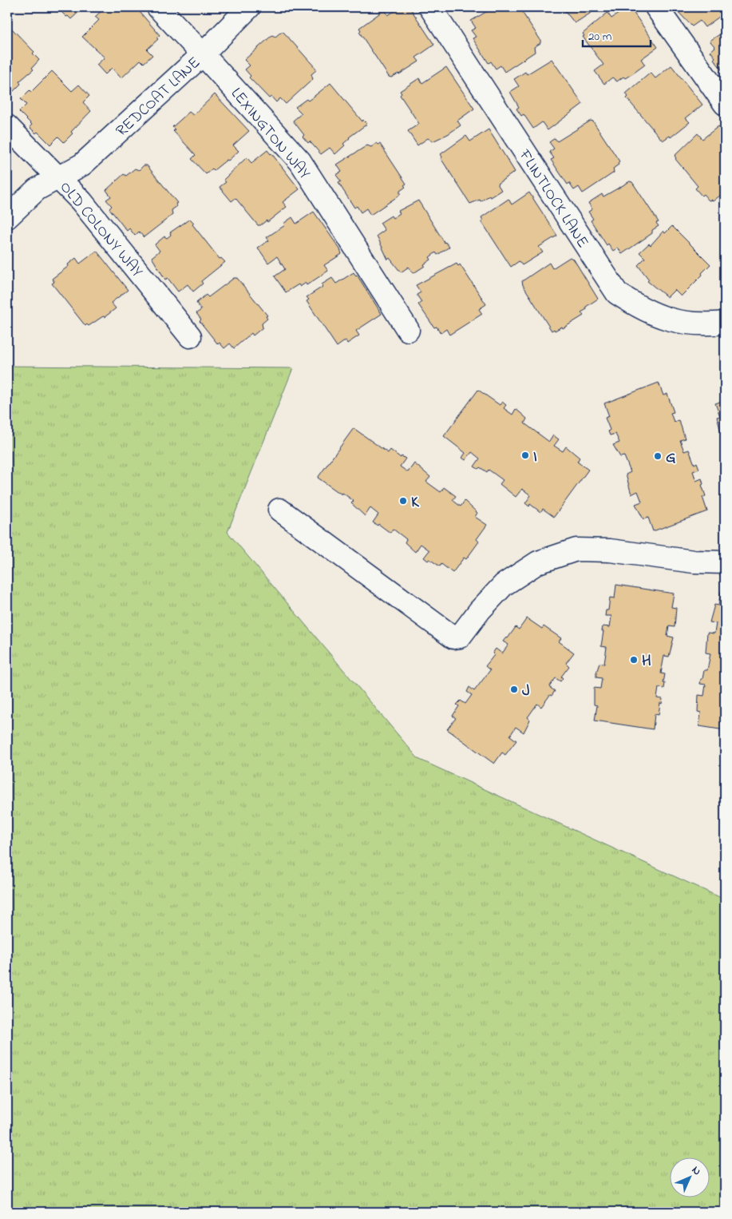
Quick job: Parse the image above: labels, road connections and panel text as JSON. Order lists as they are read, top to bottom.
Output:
{
  "streets": {
    "street": [
      "REDCOAT LANE",
      "LEXINGTON WAY",
      "FLINTLOCK LANE",
      "OLD COLONY WAY"
    ]
  },
  "crossings": [
    ["REDCOAT LANE", "LEXINGTON WAY"],
    ["REDCOAT LANE", "OLD COLONY WAY"]
  ],
  "places": [
    "I",
    "G",
    "K",
    "H",
    "J"
  ],
  "scale_bar": "20 m",
  "north": "top right"
}
